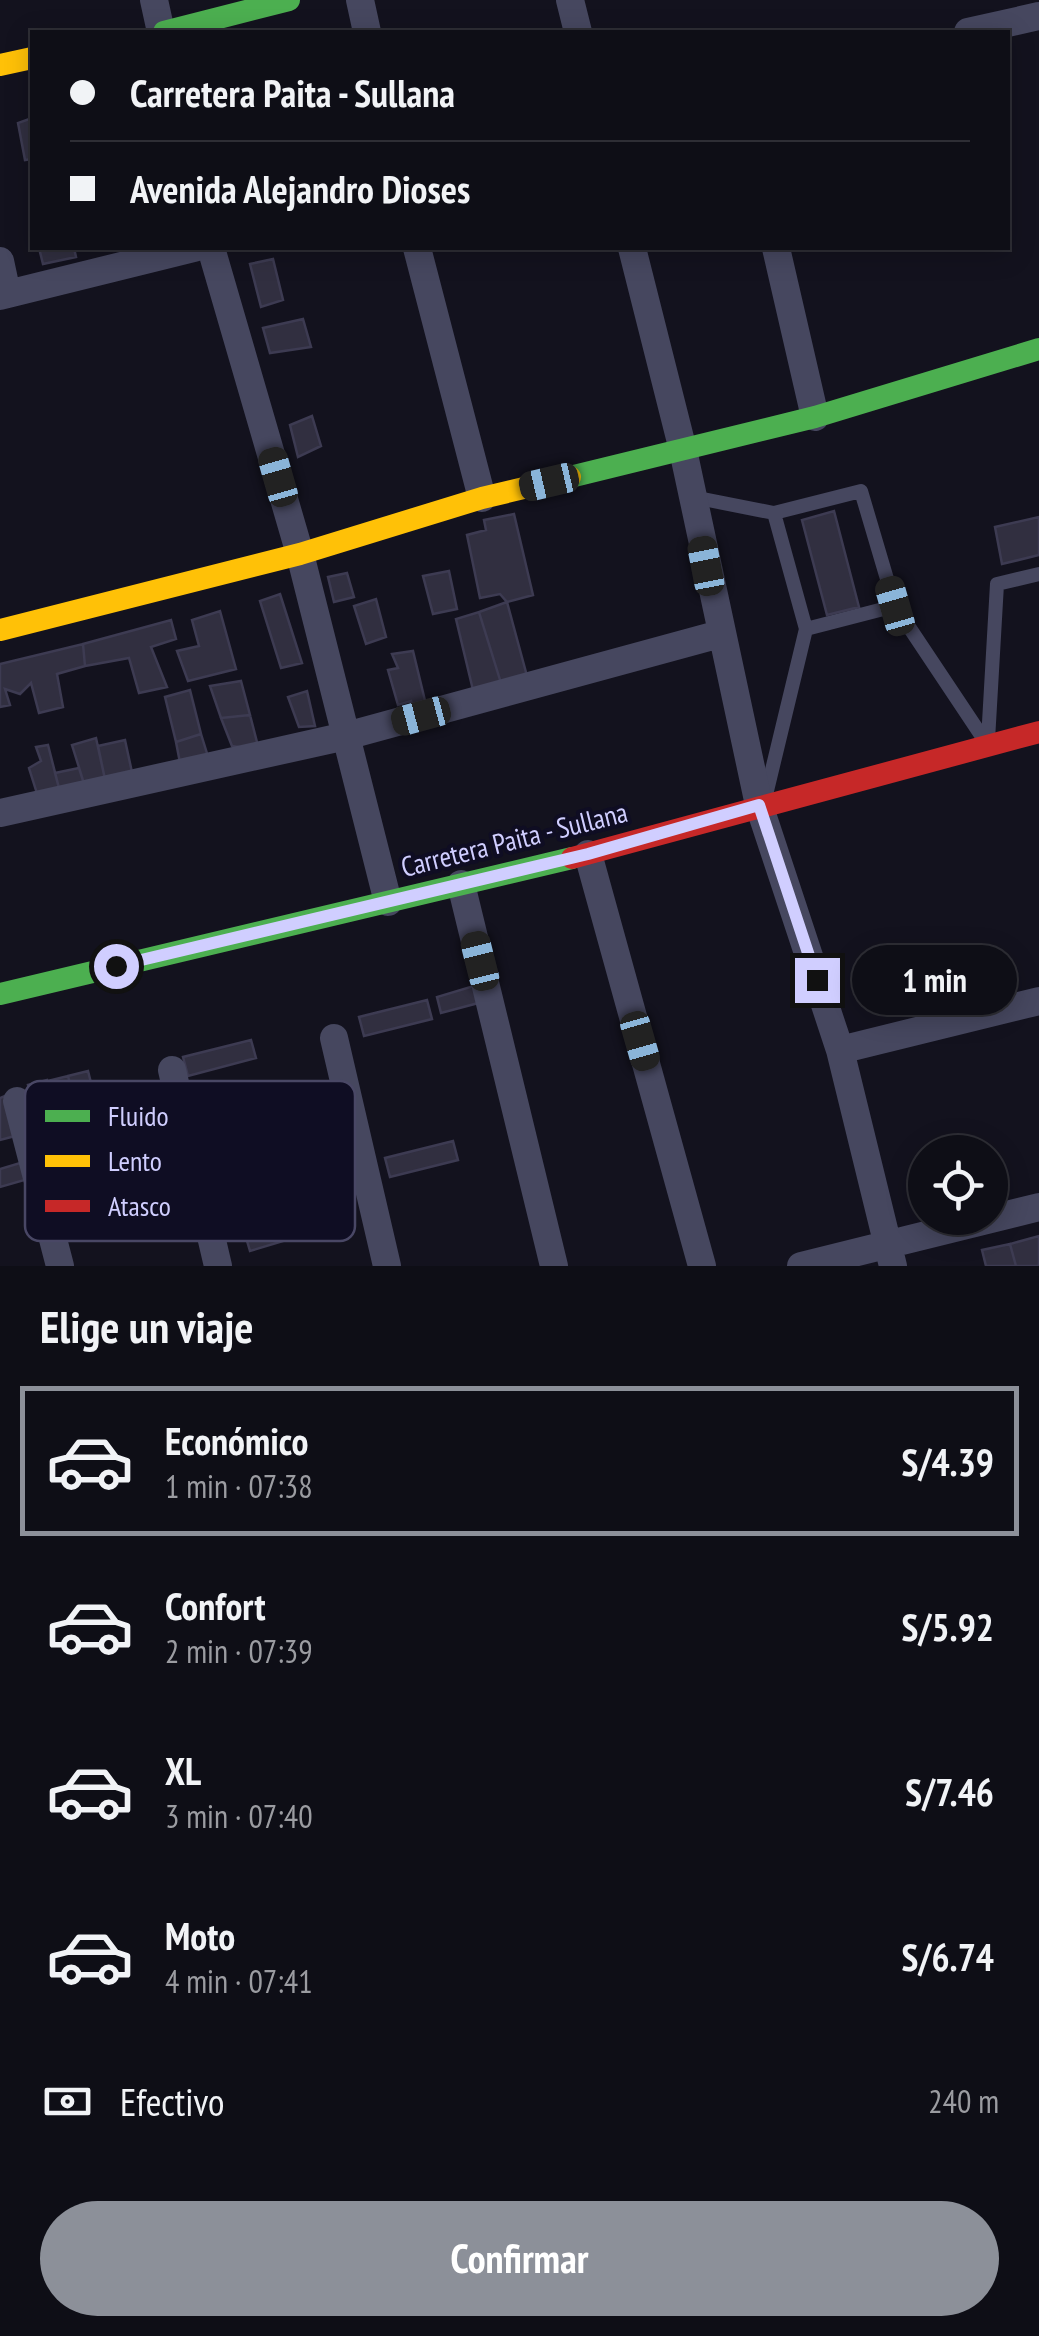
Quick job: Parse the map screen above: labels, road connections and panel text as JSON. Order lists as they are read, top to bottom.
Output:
{
  "streets": {
    "street": ["Carretera Paita - Sullana"]
  },
  "legend": ["Fluido", "Lento", "Atasco"],
  "page": {
    "banner": ["Carretera Paita - Sullana", "Avenida Alejandro Dioses"],
    "bubble": "1 min",
    "heading": "Elige un viaje",
    "list": [
      {
        "name": "Económico",
        "note": "1 min · 07:38",
        "value": "S/4.39"
      },
      {
        "name": "Confort",
        "note": "2 min · 07:39",
        "value": "S/5.92"
      },
      {
        "name": "XL",
        "note": "3 min · 07:40",
        "value": "S/7.46"
      },
      {
        "name": "Moto",
        "note": "4 min · 07:41",
        "value": "S/6.74"
      }
    ],
    "pay": ["Efectivo", "240 m"],
    "buttons": "Confirmar"
  }
}
